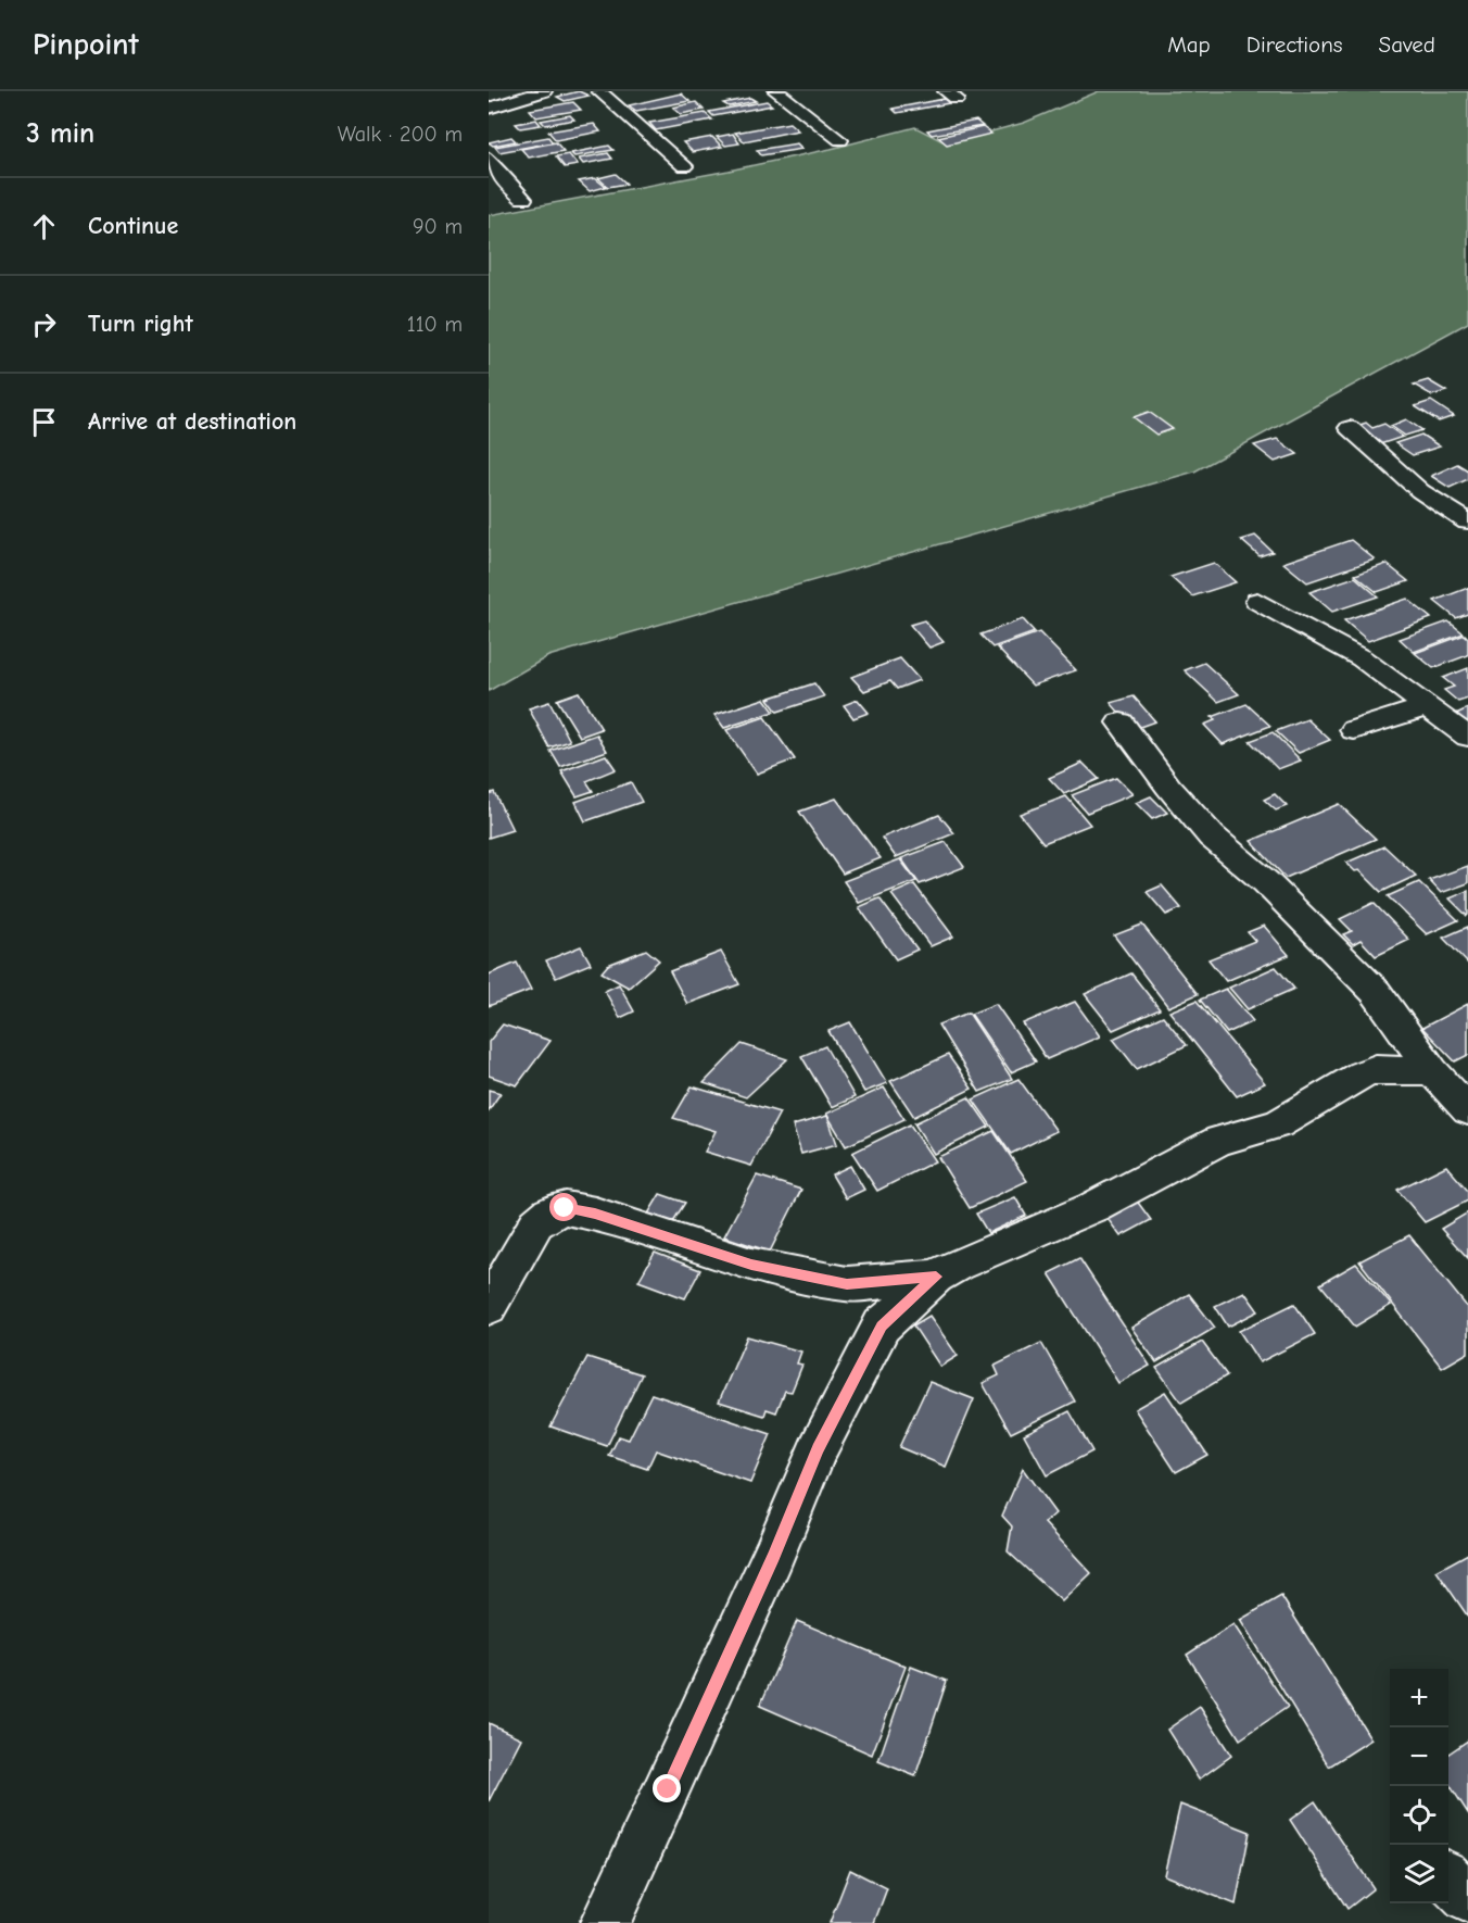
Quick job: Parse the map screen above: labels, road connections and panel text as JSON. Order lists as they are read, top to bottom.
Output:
{
  "page": {
    "header": "Pinpoint",
    "nav": ["Map", "Directions", "Saved"],
    "heading": ["3 min", "Walk · 200 m"],
    "list": [
      ["Continue", "90 m"],
      ["Turn right", "110 m"],
      "Arrive at destination"
    ],
    "map_buttons": ["+", "−"]
  }
}
